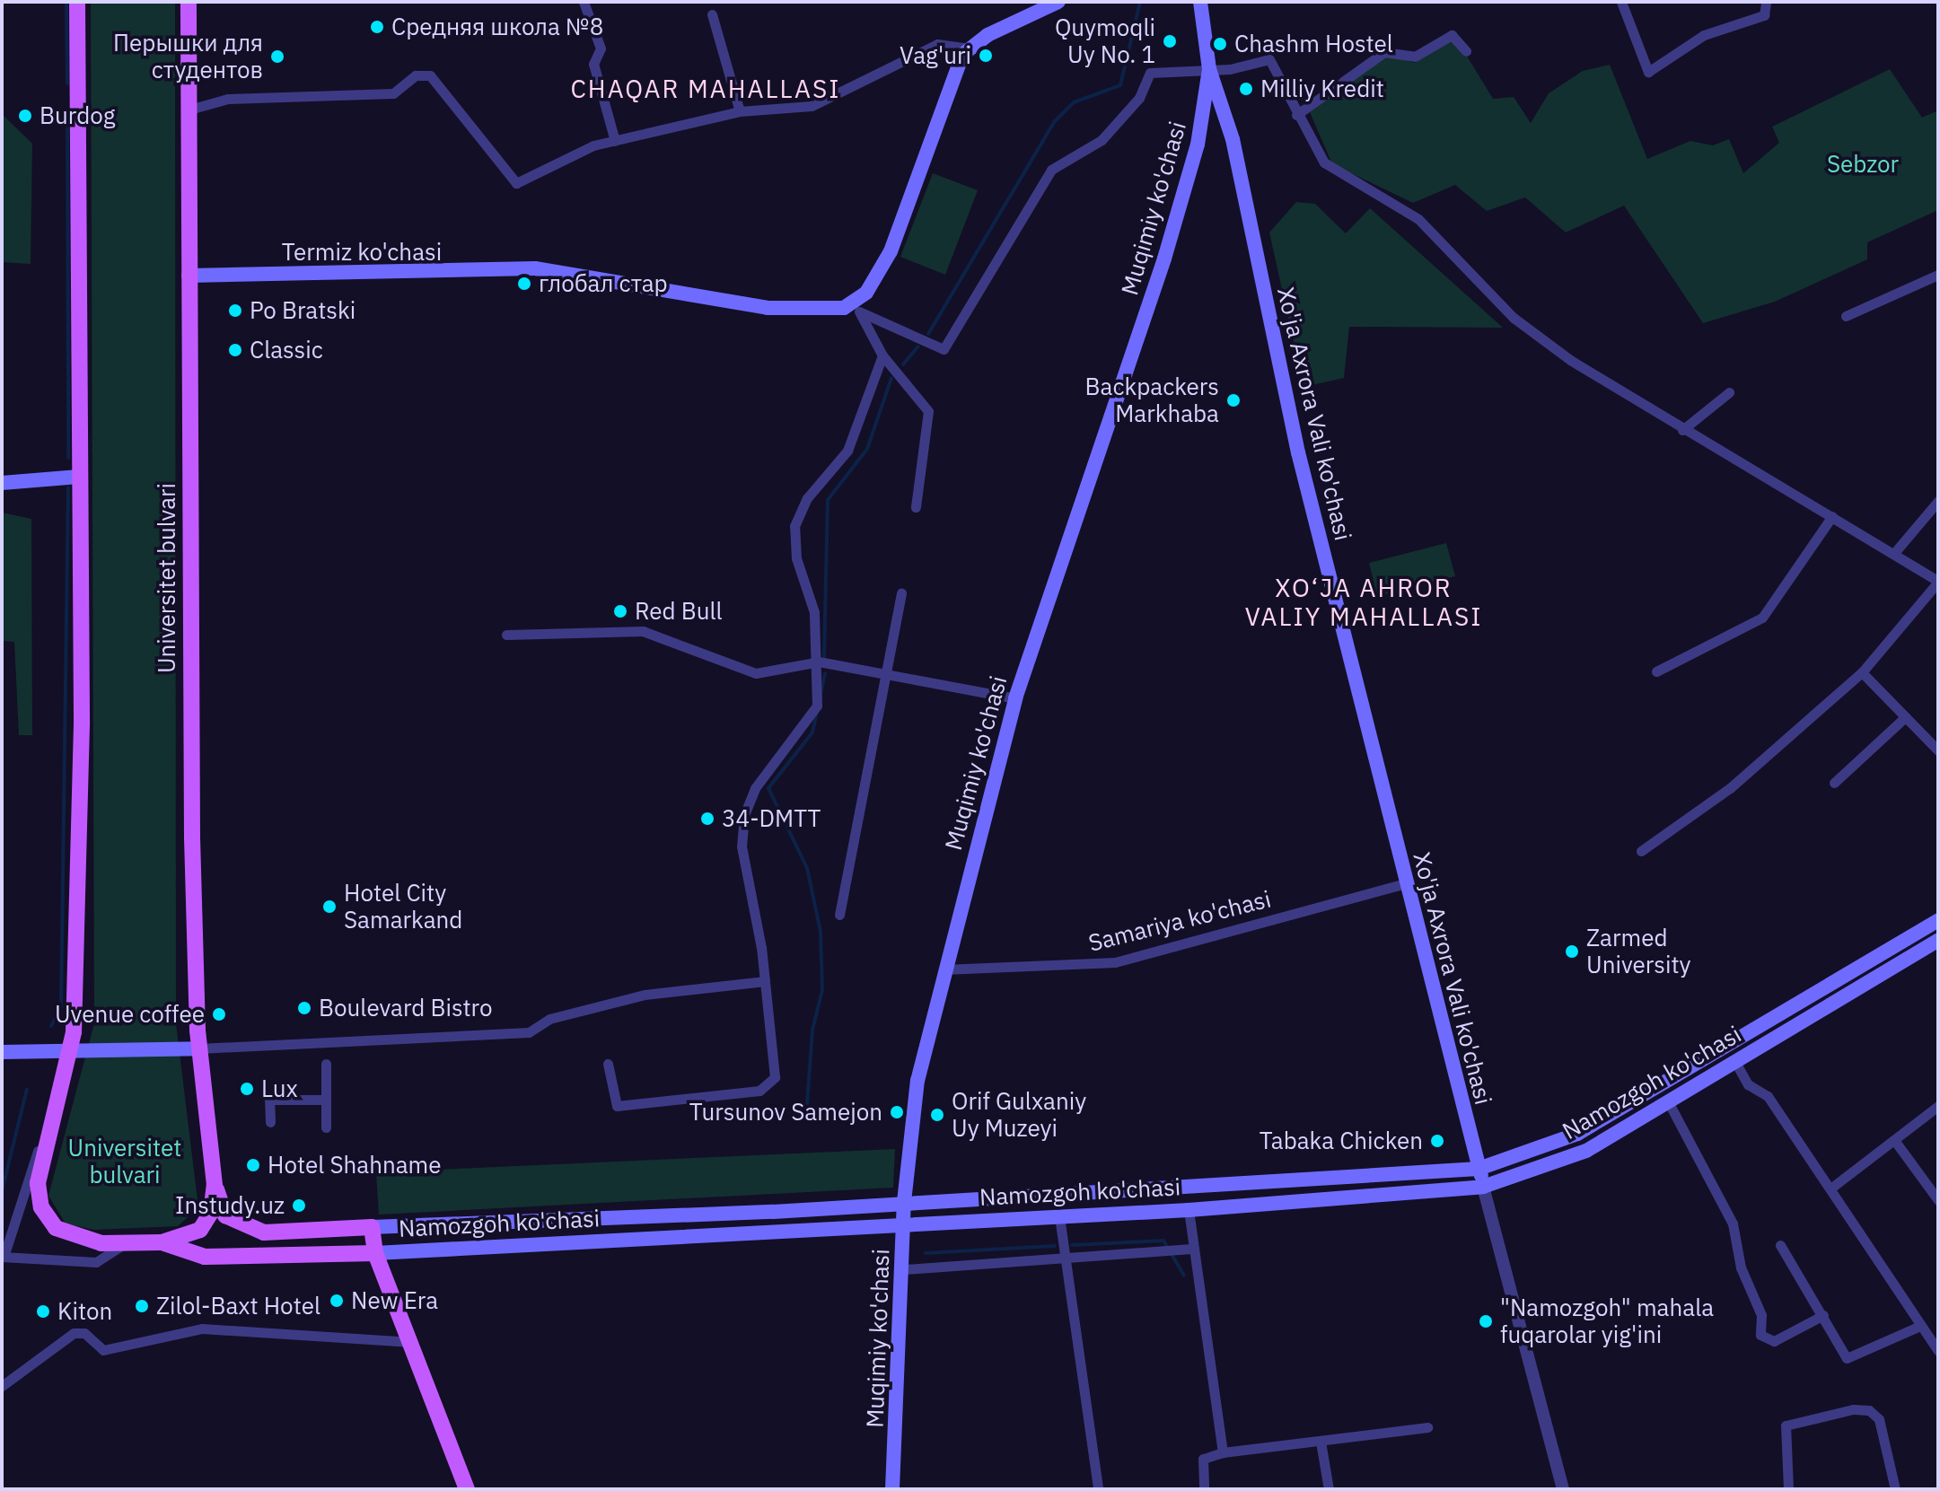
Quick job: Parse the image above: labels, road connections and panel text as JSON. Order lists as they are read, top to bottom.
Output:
{
  "streets": {
    "main road": [
      "Muqimiy ko'chasi",
      "Termiz ko'chasi",
      "Xo'ja Axrora Vali ko'chasi",
      "Universitet bulvari",
      "Namozgoh ko'chasi"
    ],
    "street": ["Samariya ko'chasi"]
  },
  "crossings": [
    ["Muqimiy ko'chasi", "Xo'ja Axrora Vali ko'chasi"],
    ["Muqimiy ko'chasi", "Samariya ko'chasi"],
    ["Muqimiy ko'chasi", "Namozgoh ko'chasi"],
    ["Termiz ko'chasi", "Universitet bulvari"],
    ["Xo'ja Axrora Vali ko'chasi", "Samariya ko'chasi"],
    ["Xo'ja Axrora Vali ko'chasi", "Namozgoh ko'chasi"],
    ["Universitet bulvari", "Namozgoh ko'chasi"]
  ],
  "districts": ["CHAQAR MAHALLASI", "XO‘JA AHROR VALIY MAHALLASI"],
  "parks": ["Sebzor", "Universitet bulvari"],
  "places": [
    "Средняя школа №8",
    "Quymoqli Uy No. 1",
    "Chashm Hostel",
    "Vag'uri",
    "Перышки для студентов",
    "Milliy Kredit",
    "Burdog",
    "глобал стар",
    "Po Bratski",
    "Classic",
    "Backpackers Markhaba",
    "Red Bull",
    "34-DMTT",
    "Hotel City Samarkand",
    "Zarmed University",
    "Boulevard Bistro",
    "Uvenue coffee",
    "Lux",
    "Tursunov Samejon",
    "Orif Gulxaniy Uy Muzeyi",
    "Tabaka Chicken",
    "Hotel Shahname",
    "Instudy.uz",
    "New Era",
    "Zilol-Baxt Hotel",
    "Kiton",
    "\"Namozgoh\" mahala fuqarolar yig'ini"
  ]
}
